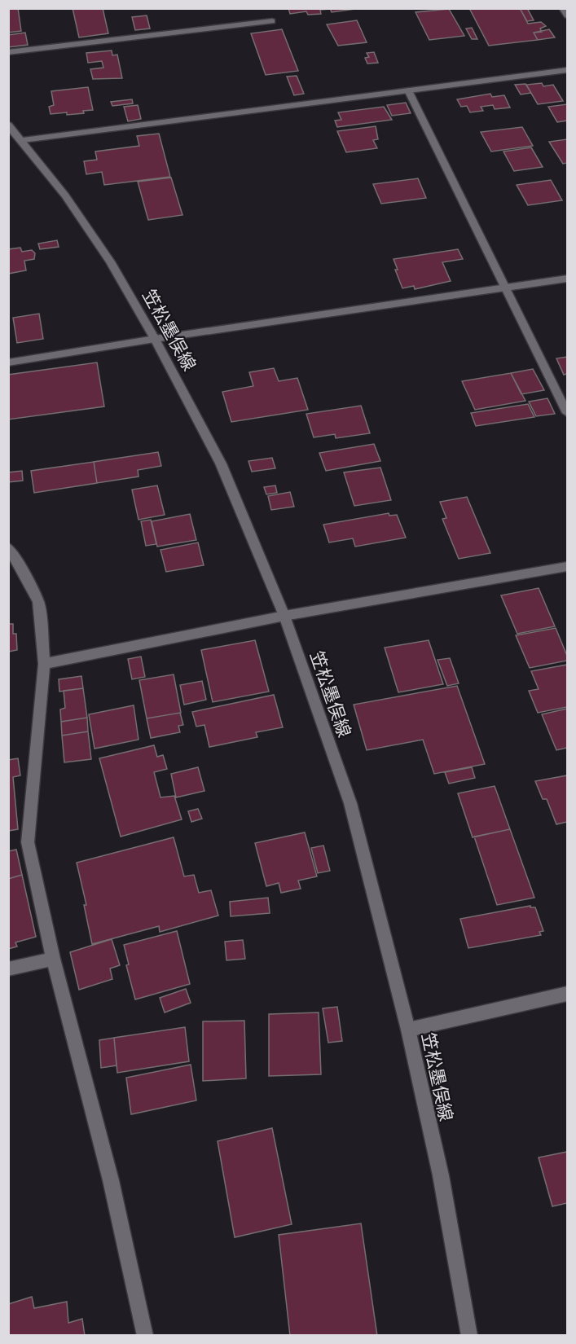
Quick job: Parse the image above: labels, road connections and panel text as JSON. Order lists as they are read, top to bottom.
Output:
{
  "streets": {
    "street": ["笠松墨俣線"]
  }
}
